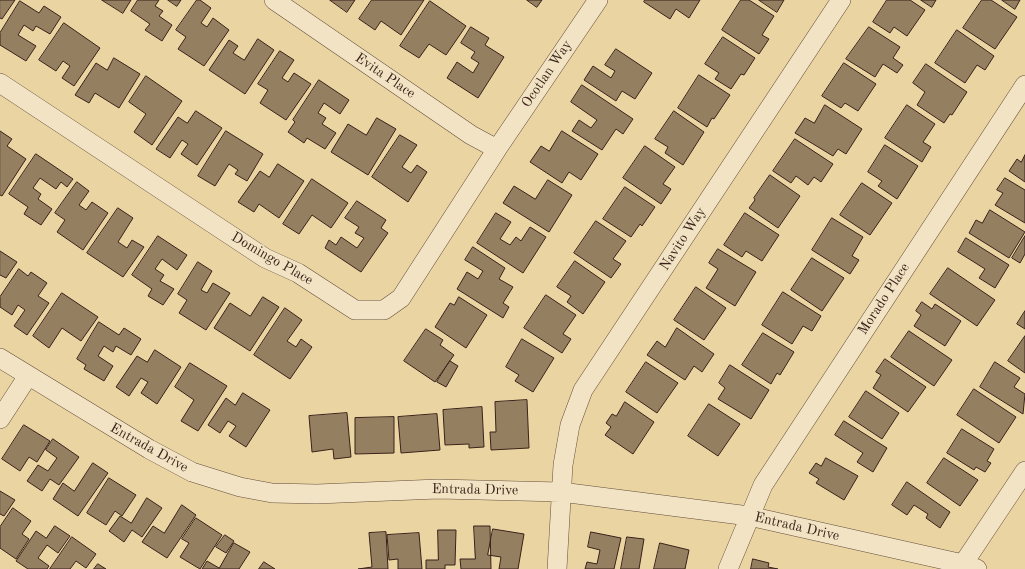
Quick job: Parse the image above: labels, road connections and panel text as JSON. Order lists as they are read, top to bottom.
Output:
{
  "streets": {
    "street": [
      "Ocotlan Way",
      "Evita Place",
      "Navito Way",
      "Domingo Place",
      "Morado Place",
      "Entrada Drive"
    ]
  },
  "crossings": [
    ["Ocotlan Way", "Evita Place"],
    ["Ocotlan Way", "Domingo Place"],
    ["Evita Place", "Domingo Place"],
    ["Navito Way", "Entrada Drive"],
    ["Morado Place", "Entrada Drive"]
  ]
}
